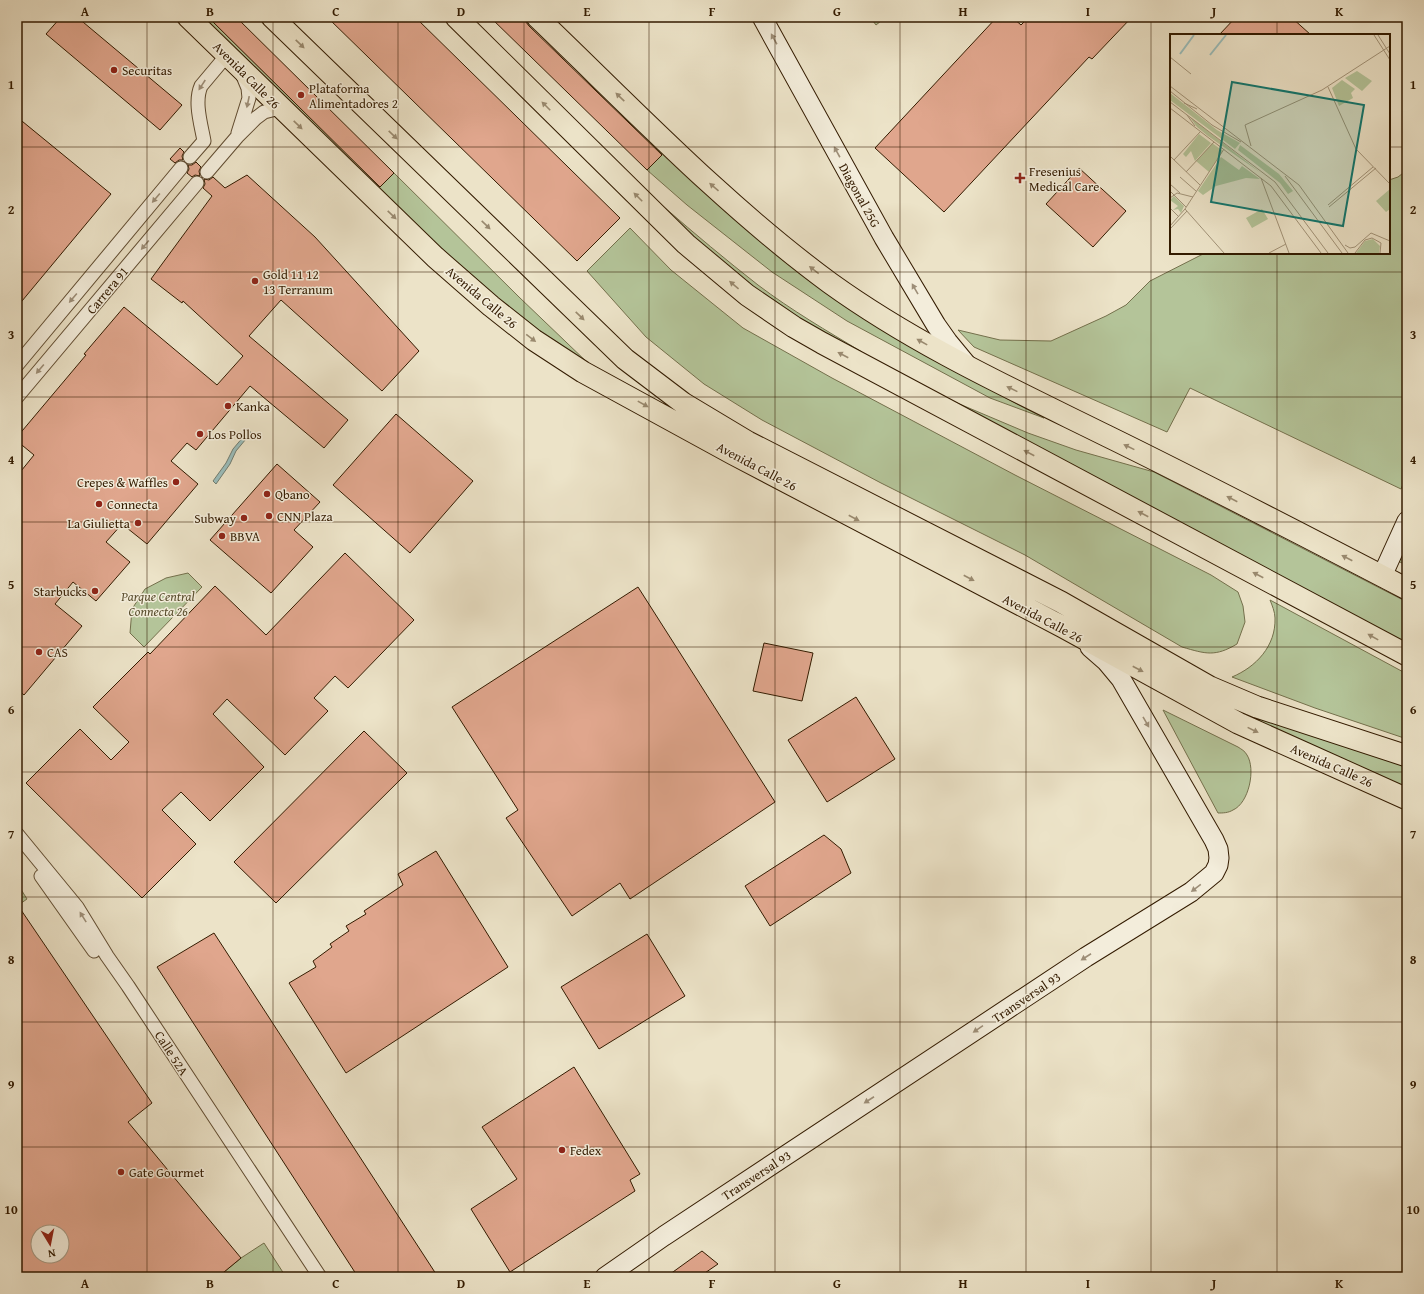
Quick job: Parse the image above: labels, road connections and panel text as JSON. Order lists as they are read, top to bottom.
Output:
{
  "streets": {
    "main road": ["Avenida Calle 26", "Diagonal 25G", "Transversal 93"],
    "street": ["Carrera 91", "Calle 52A"]
  },
  "crossings": [
    ["Avenida Calle 26", "Transversal 93"]
  ],
  "one_way": ["Carrera 91"],
  "parks": ["Parque Central Connecta 26"],
  "places": {
    "other": [
      "Securitas",
      "Plataforma Alimentadores 2",
      "Gold 11 12 13 Terranum",
      "Kanka",
      "Los Pollos",
      "Crepes & Waffles",
      "Qbano",
      "Connecta",
      "CNN Plaza",
      "Subway",
      "La Giulietta",
      "BBVA",
      "Starbucks",
      "CAS",
      "Fedex",
      "Gate Gourmet"
    ],
    "health": ["Fresenius Medical Care"]
  },
  "north": "bottom",
  "grid": {
    "columns": [
      "A",
      "B",
      "C",
      "D",
      "E",
      "F",
      "G",
      "H",
      "I",
      "J",
      "K"
    ],
    "rows": [
      "1",
      "2",
      "3",
      "4",
      "5",
      "6",
      "7",
      "8",
      "9",
      "10"
    ]
  }
}
